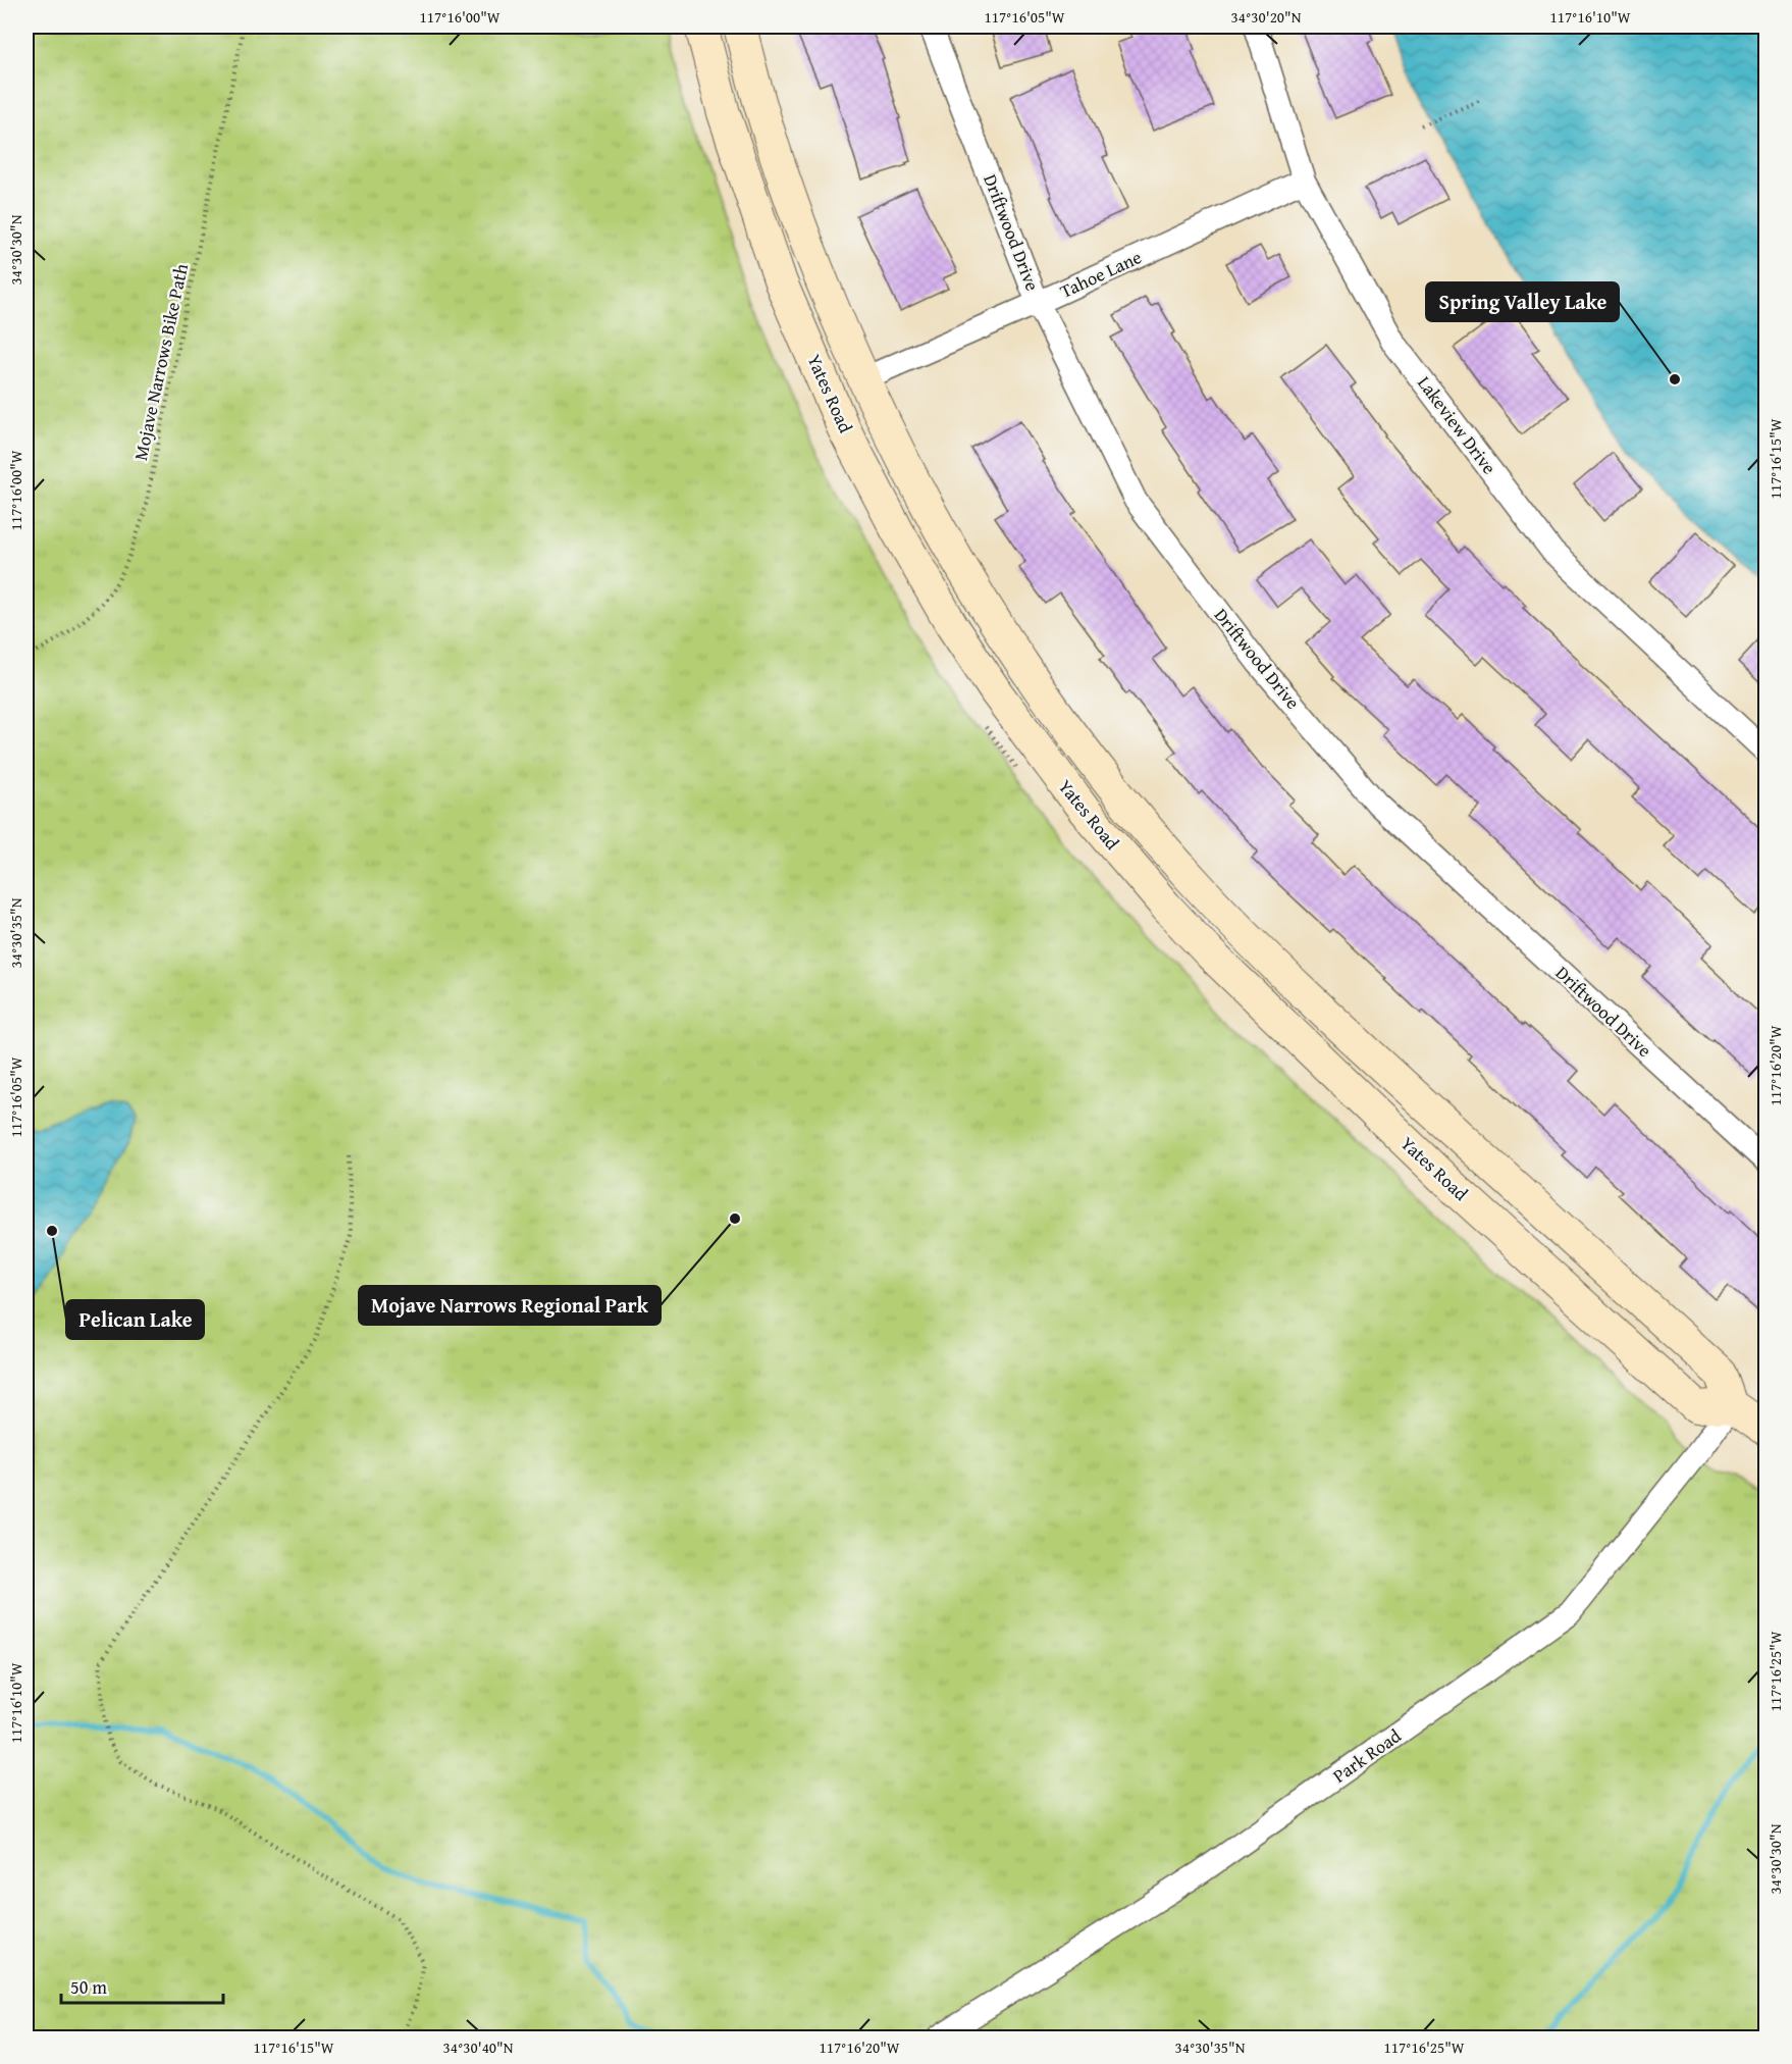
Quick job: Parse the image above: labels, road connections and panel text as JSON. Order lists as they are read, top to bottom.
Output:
{
  "streets": {
    "main road": ["Yates Road"],
    "street": [
      "Driftwood Drive",
      "Tahoe Lane",
      "Lakeview Drive",
      "Park Road"
    ],
    "path": ["Mojave Narrows Bike Path"]
  },
  "crossings": [
    ["Driftwood Drive", "Tahoe Lane"],
    ["Tahoe Lane", "Yates Road"],
    ["Tahoe Lane", "Lakeview Drive"],
    ["Yates Road", "Park Road"]
  ],
  "places": ["Spring Valley Lake", "Mojave Narrows Regional Park", "Pelican Lake"],
  "scale_bar": "50 m",
  "coordinates": [
    "117°16'00\"W",
    "117°16'05\"W",
    "34°30'20\"N",
    "117°16'10\"W",
    "34°30'30\"N",
    "117°16'15\"W",
    "34°30'35\"N",
    "117°16'20\"W",
    "117°16'25\"W",
    "34°30'40\"N"
  ]
}
